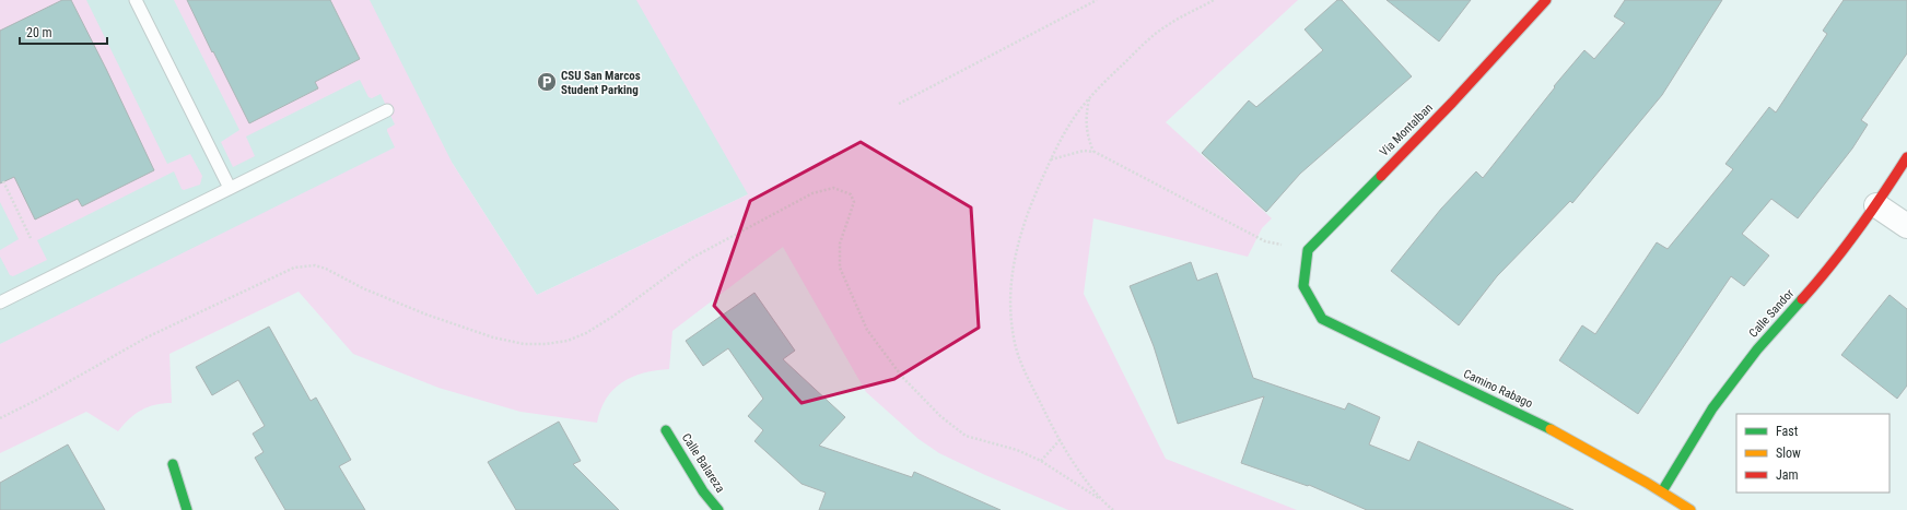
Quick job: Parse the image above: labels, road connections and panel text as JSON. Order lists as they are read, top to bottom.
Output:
{
  "streets": {
    "street": [
      "Via Montalban",
      "Calle Sandor",
      "Camino Rabago",
      "Calle Balareza"
    ]
  },
  "crossings": [
    ["Via Montalban", "Camino Rabago"],
    ["Calle Sandor", "Camino Rabago"]
  ],
  "places": {
    "parking": ["CSU San Marcos Student Parking"]
  },
  "legend": ["Fast", "Slow", "Jam"],
  "scale_bar": "20 m"
}
